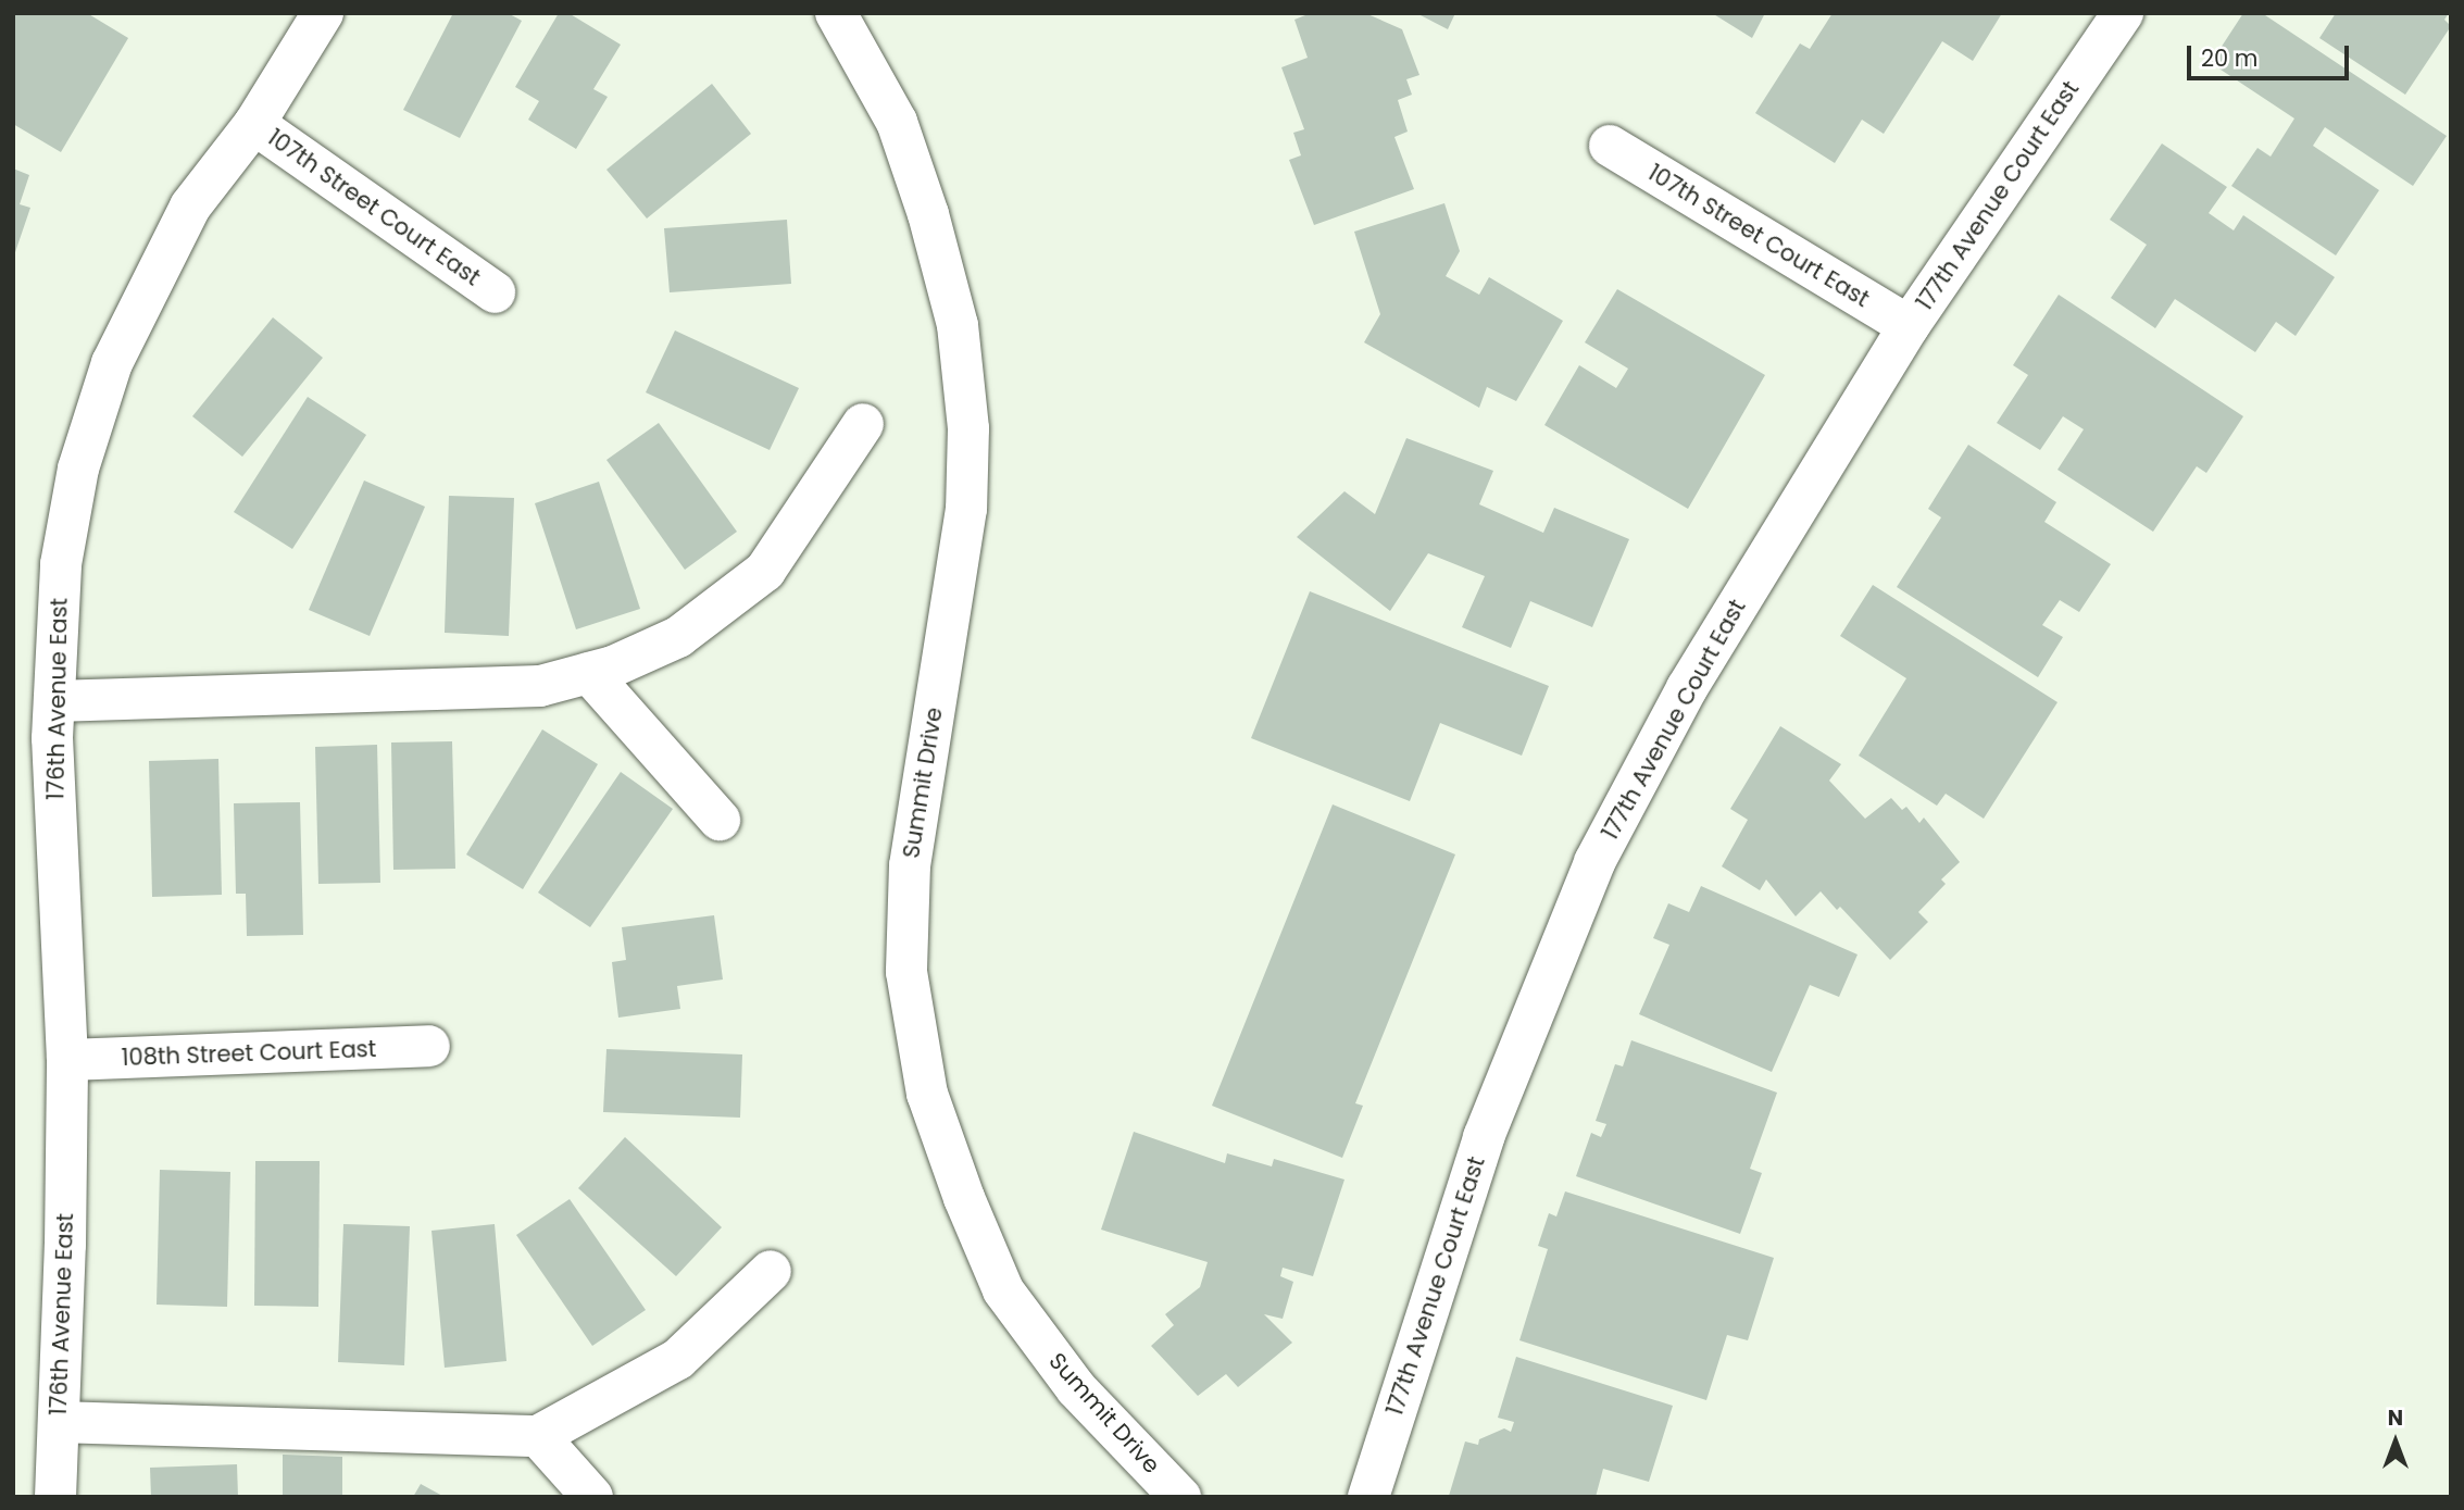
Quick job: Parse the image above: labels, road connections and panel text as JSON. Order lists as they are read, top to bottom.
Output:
{
  "streets": {
    "street": [
      "177th Avenue Court East",
      "107th Street Court East",
      "176th Avenue East",
      "Summit Drive",
      "108th Street Court East"
    ]
  },
  "crossings": [
    ["177th Avenue Court East", "107th Street Court East"],
    ["107th Street Court East", "176th Avenue East"],
    ["176th Avenue East", "108th Street Court East"]
  ],
  "scale_bar": "20 m",
  "north": "top"
}
